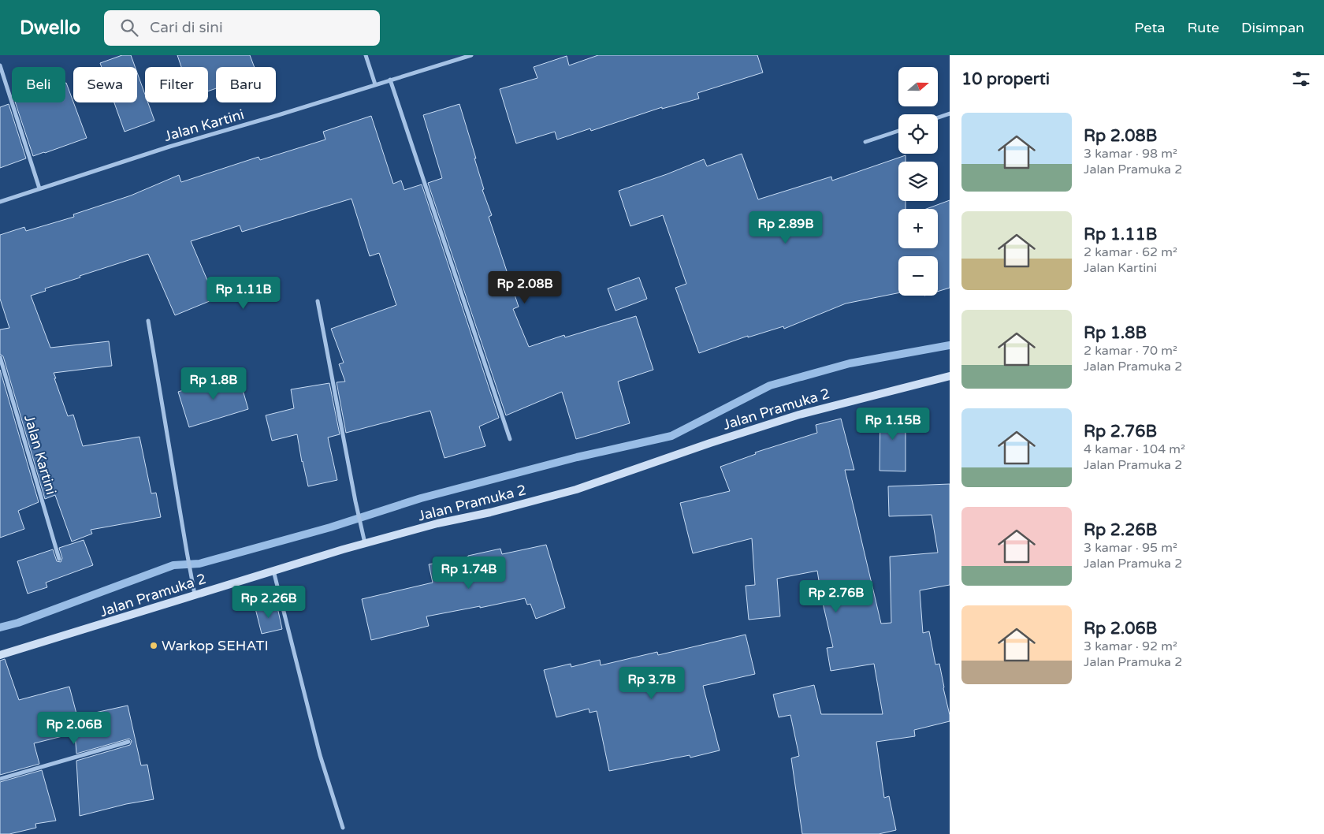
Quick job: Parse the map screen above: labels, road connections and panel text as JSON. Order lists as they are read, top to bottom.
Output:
{
  "streets": {
    "main road": ["Jalan Pramuka 2"],
    "street": ["Jalan Kartini"]
  },
  "places": ["Warkop SEHATI"],
  "north": "right",
  "page": {
    "header": "Dwello",
    "search": "Cari di sini",
    "nav": ["Peta", "Rute", "Disimpan"],
    "heading": "10 properti",
    "map_buttons": ["+", "−"],
    "chip": [
      "Beli",
      "Sewa",
      "Filter",
      "Baru"
    ],
    "list": [
      {
        "name": "Rp 2.08B",
        "note": "3 kamar · 98 m² · Jalan Pramuka 2"
      },
      {
        "name": "Rp 1.11B",
        "note": "2 kamar · 62 m² · Jalan Kartini"
      },
      {
        "name": "Rp 1.8B",
        "note": "2 kamar · 70 m² · Jalan Pramuka 2"
      },
      {
        "name": "Rp 2.76B",
        "note": "4 kamar · 104 m² · Jalan Pramuka 2"
      },
      {
        "name": "Rp 2.26B",
        "note": "3 kamar · 95 m² · Jalan Pramuka 2"
      },
      {
        "name": "Rp 2.06B",
        "note": "3 kamar · 92 m² · Jalan Pramuka 2"
      }
    ],
    "price": [
      "Rp 2.89B",
      "Rp 2.08B",
      "Rp 1.11B",
      "Rp 1.8B",
      "Rp 1.15B",
      "Rp 1.74B",
      "Rp 2.76B",
      "Rp 2.26B",
      "Rp 3.7B",
      "Rp 2.06B"
    ]
  }
}
